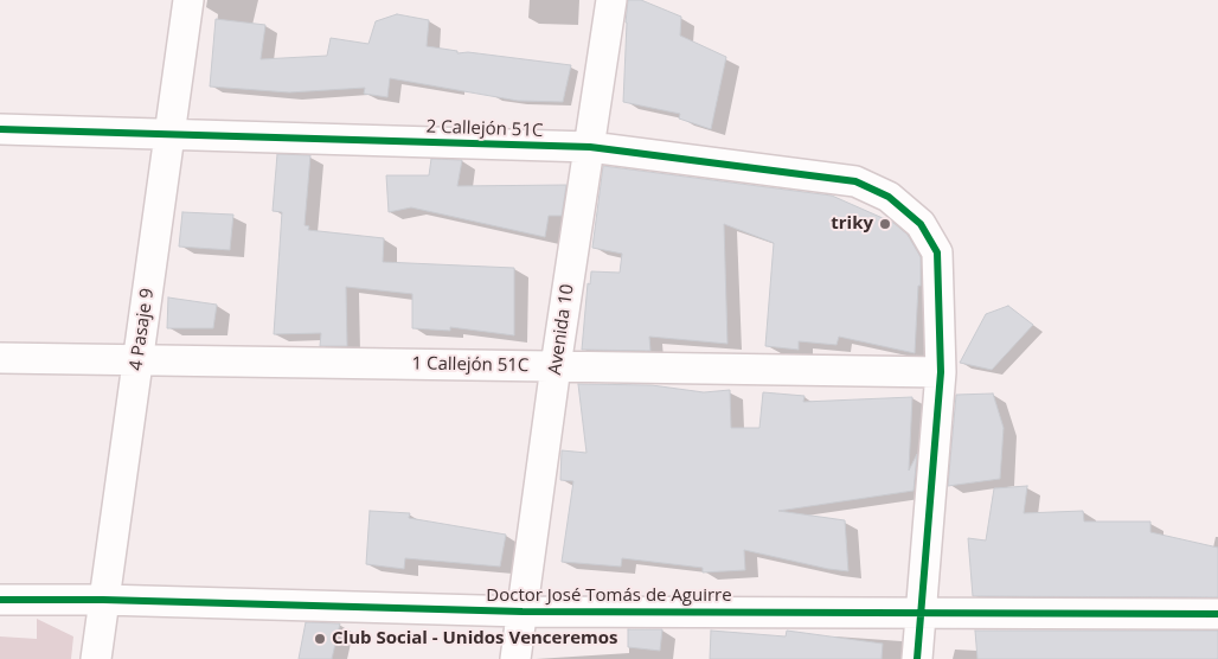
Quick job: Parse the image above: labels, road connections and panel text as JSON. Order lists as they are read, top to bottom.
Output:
{
  "streets": {
    "street": [
      "2 Callejón 51C",
      "4 Pasaje 9",
      "Avenida 10",
      "1 Callejón 51C",
      "Doctor José Tomás de Aguirre"
    ]
  },
  "crossings": [
    ["2 Callejón 51C", "4 Pasaje 9"],
    ["2 Callejón 51C", "Avenida 10"],
    ["2 Callejón 51C", "1 Callejón 51C"],
    ["4 Pasaje 9", "1 Callejón 51C"],
    ["4 Pasaje 9", "Doctor José Tomás de Aguirre"],
    ["Avenida 10", "1 Callejón 51C"],
    ["Avenida 10", "Doctor José Tomás de Aguirre"]
  ],
  "places": ["triky", "Club Social - Unidos Venceremos"]
}
